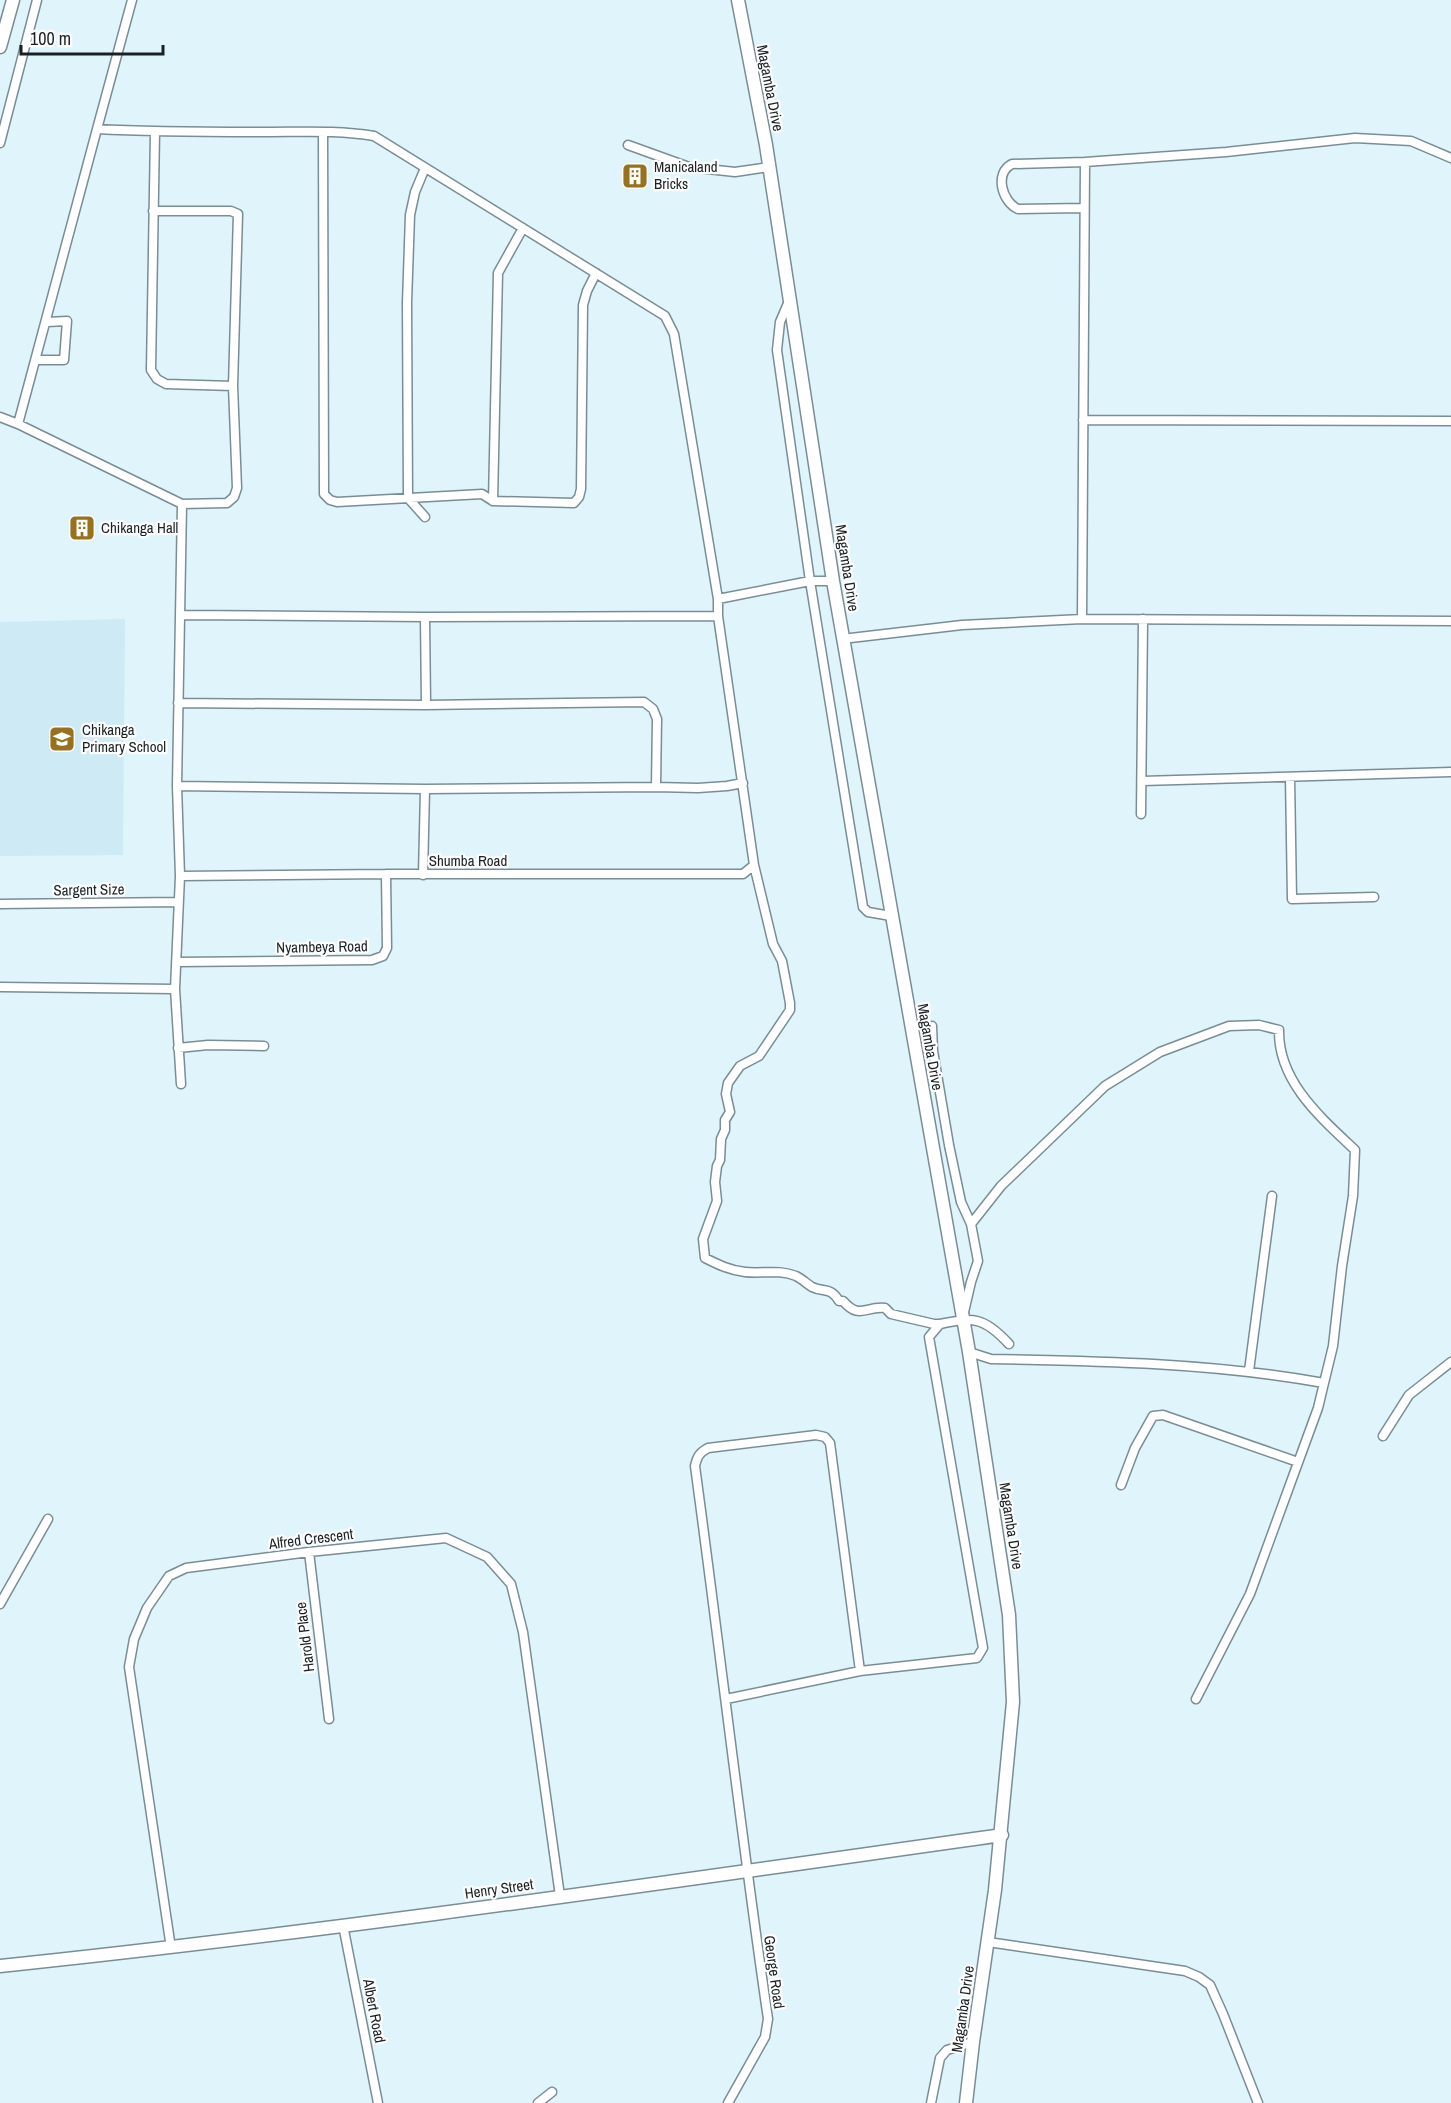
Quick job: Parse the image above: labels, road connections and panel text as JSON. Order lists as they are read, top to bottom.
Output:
{
  "streets": {
    "street": [
      "Magamba Drive",
      "Shumba Road",
      "Sargent Size",
      "Nyambeya Road",
      "Alfred Crescent",
      "Harold Place",
      "Henry Street",
      "George Road",
      "Albert Road"
    ]
  },
  "crossings": [
    ["Magamba Drive", "Henry Street"],
    ["Shumba Road", "Nyambeya Road"],
    ["Alfred Crescent", "Harold Place"],
    ["Alfred Crescent", "Henry Street"],
    ["Henry Street", "George Road"],
    ["Henry Street", "Albert Road"]
  ],
  "places": {
    "building": ["Manicaland Bricks", "Chikanga Hall"],
    "school or university": ["Chikanga Primary School"]
  },
  "scale_bar": "100 m"
}
